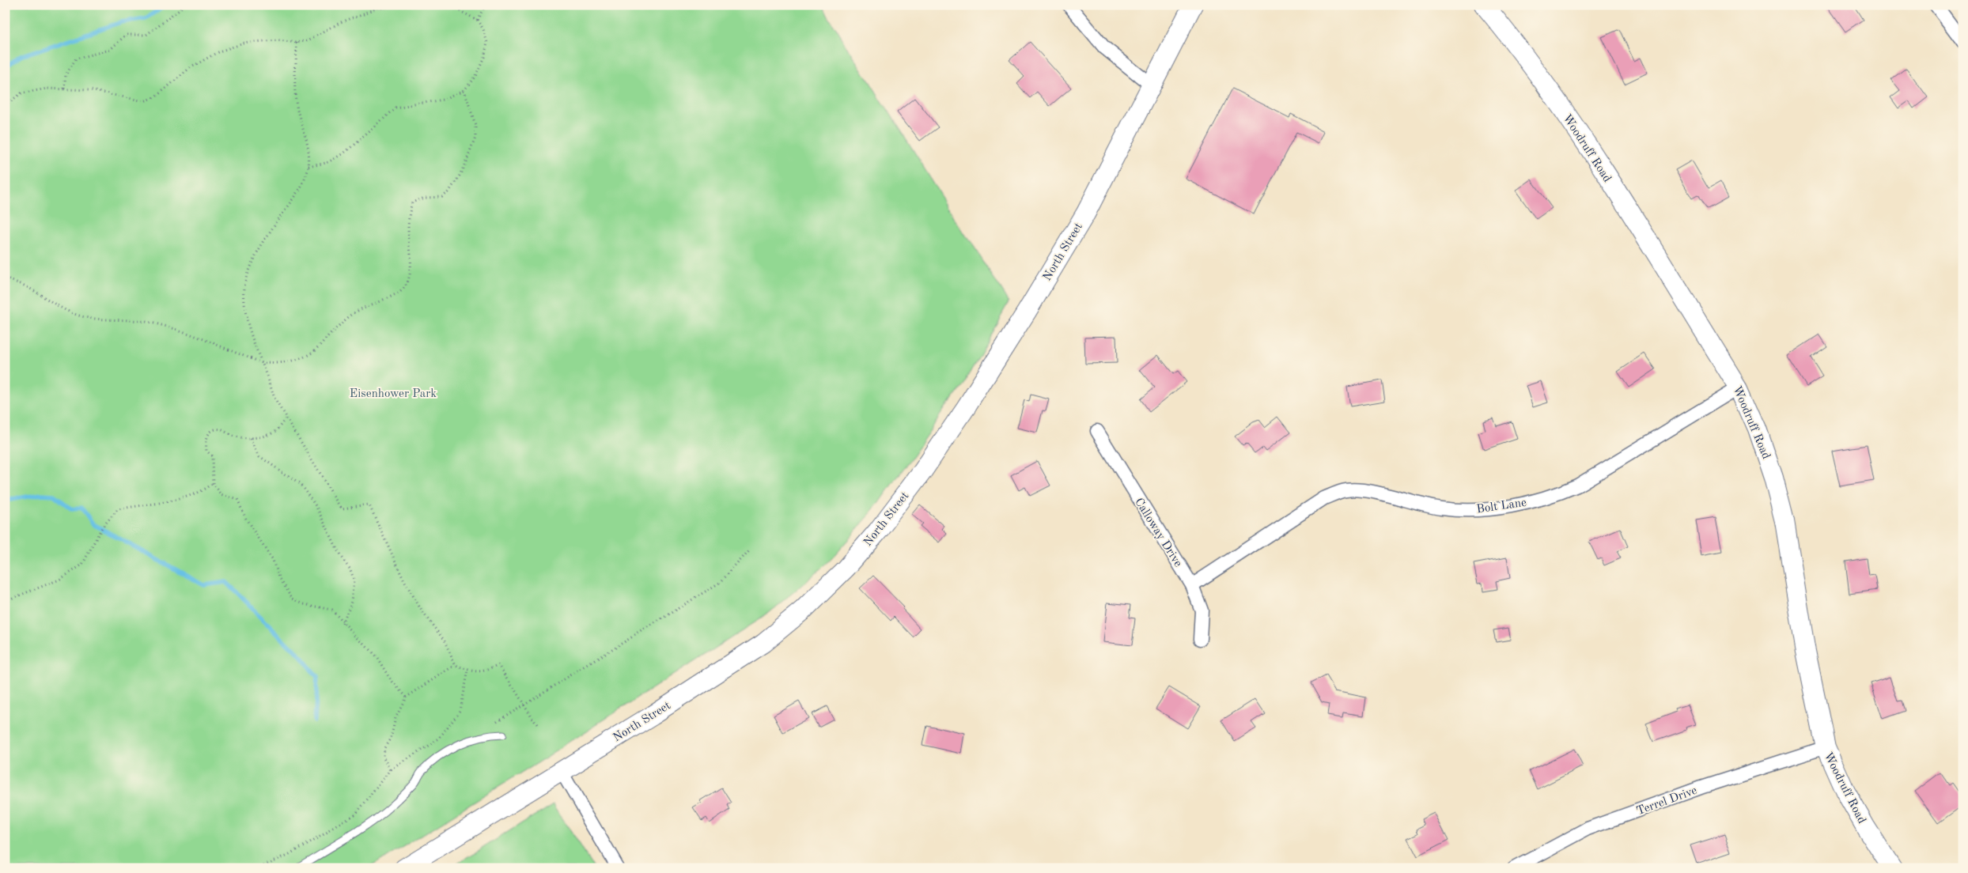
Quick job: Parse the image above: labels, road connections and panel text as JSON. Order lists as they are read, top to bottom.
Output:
{
  "streets": {
    "main road": ["Woodruff Road", "North Street"],
    "street": ["Bolt Lane", "Calloway Drive", "Terrel Drive"]
  },
  "crossings": [
    ["Woodruff Road", "Bolt Lane"],
    ["Woodruff Road", "Terrel Drive"],
    ["Bolt Lane", "Calloway Drive"]
  ],
  "parks": ["Eisenhower Park"]
}
